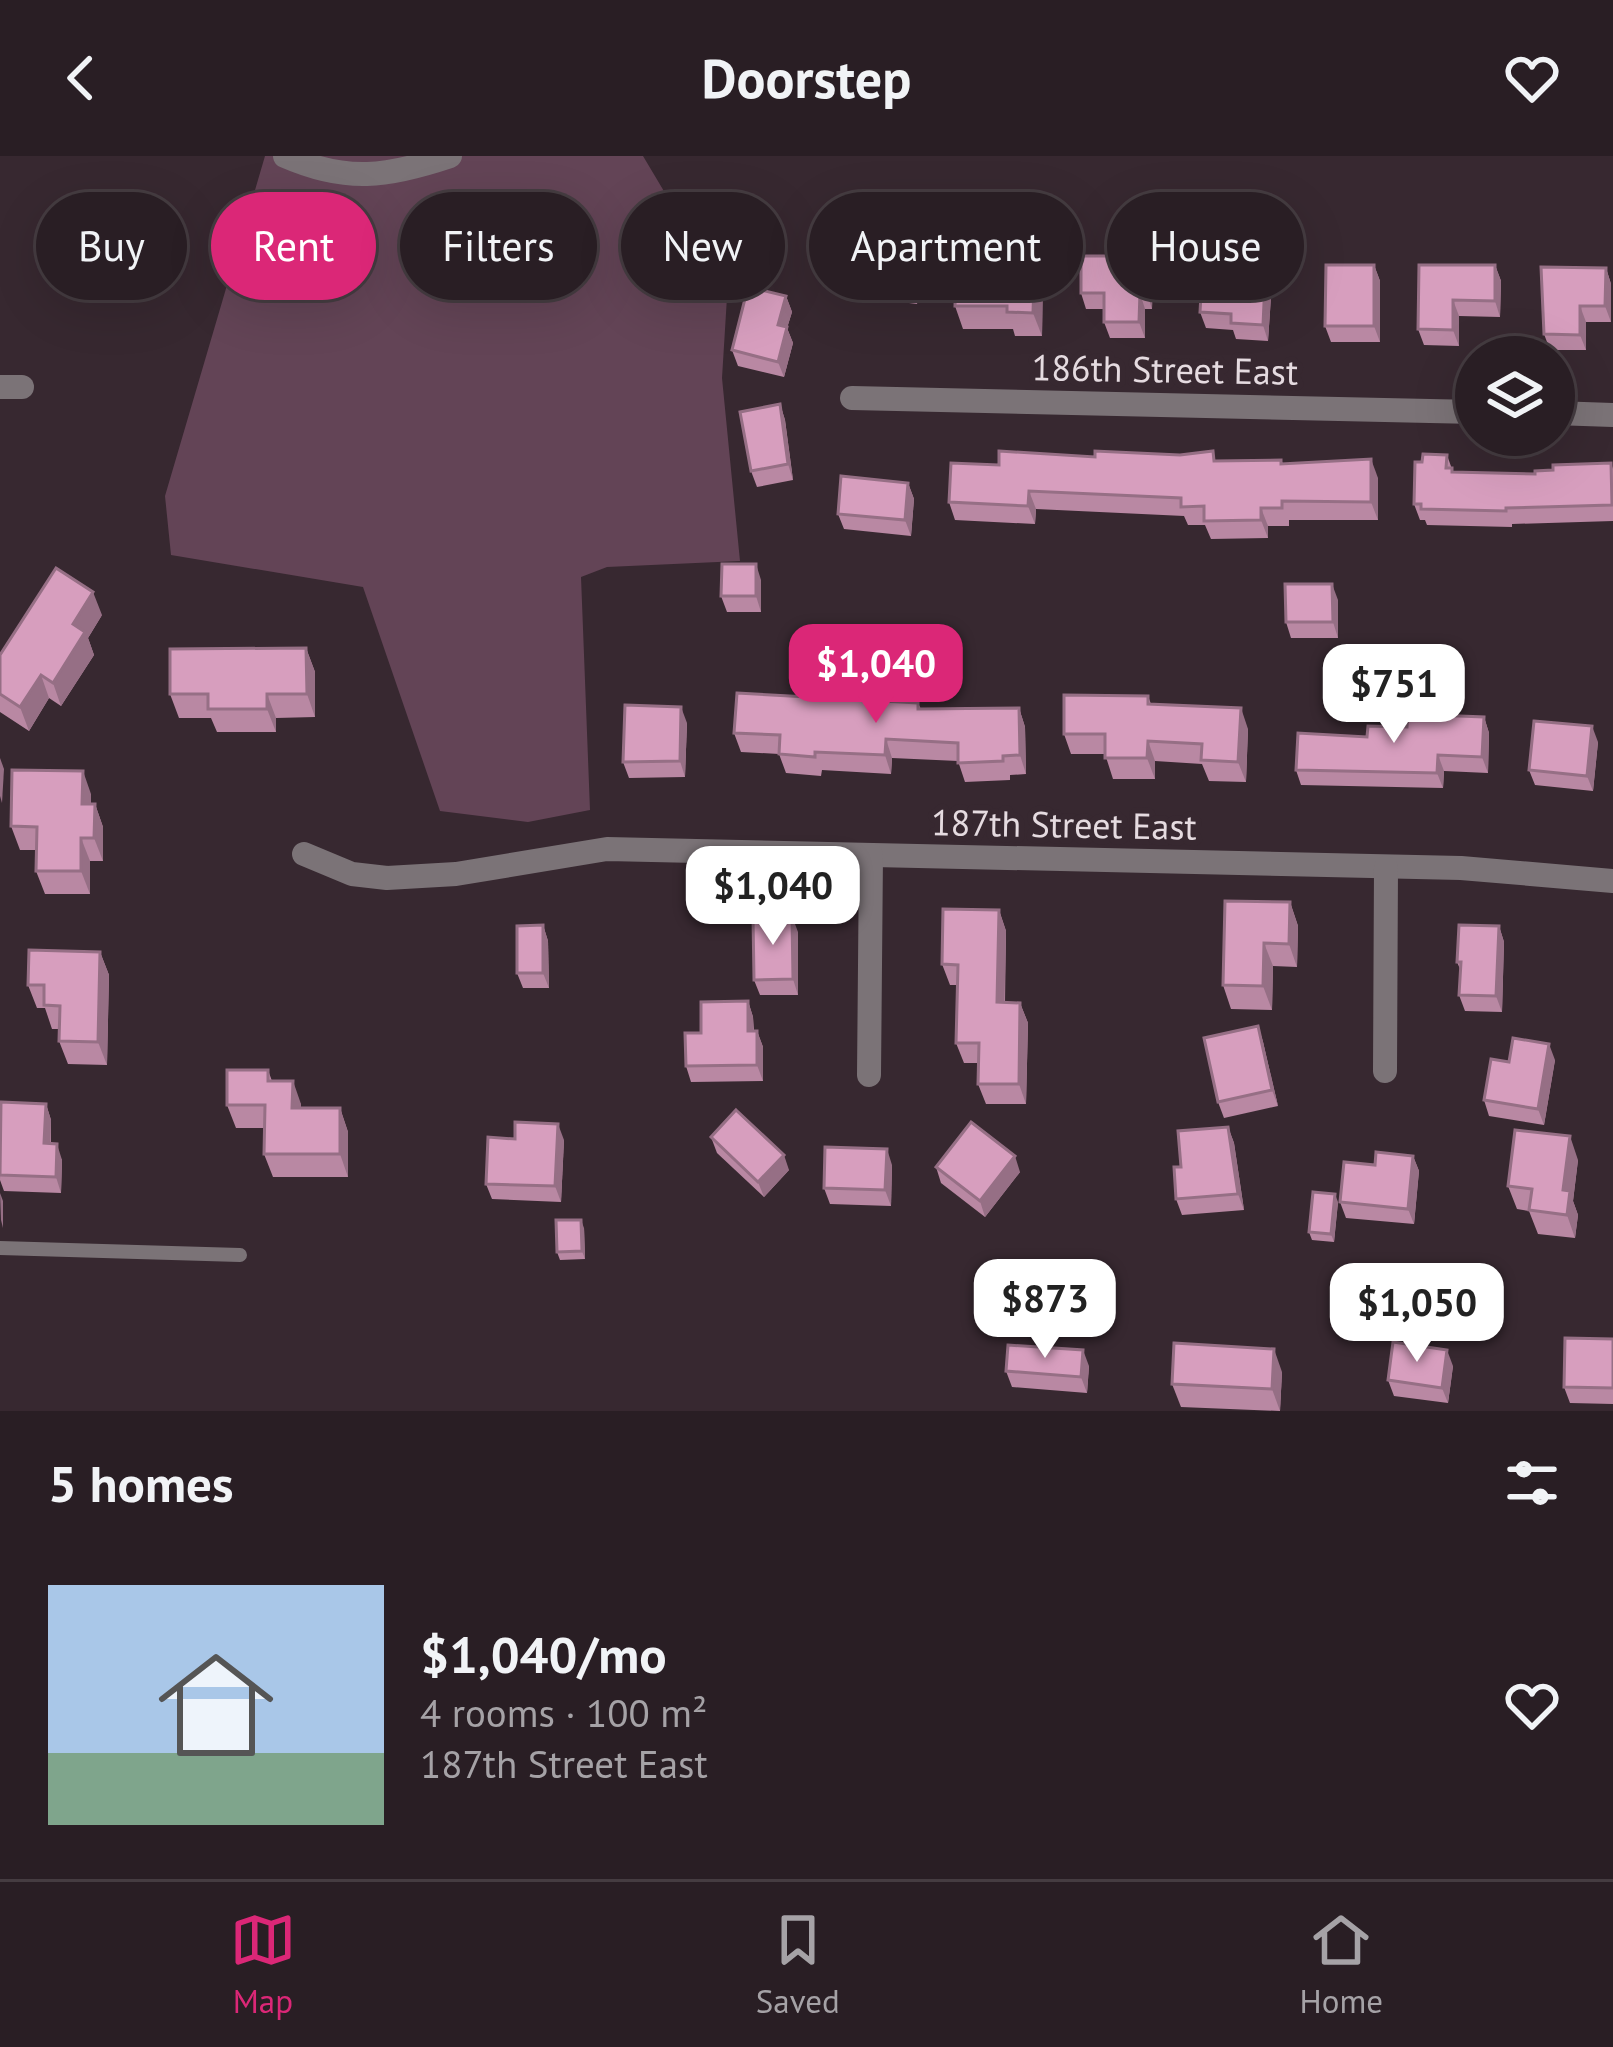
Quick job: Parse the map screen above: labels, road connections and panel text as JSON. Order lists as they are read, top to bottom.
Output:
{
  "streets": {
    "street": ["186th Street East", "187th Street East"]
  },
  "page": {
    "header": "Doorstep",
    "chip": [
      "Buy",
      "Rent",
      "Filters",
      "New",
      "Apartment",
      "House"
    ],
    "price": [
      "$1,040",
      "$751",
      "$1,040",
      "$873",
      "$1,050"
    ],
    "heading": "5 homes",
    "list": [
      {
        "name": "$1,040/mo",
        "note": "4 rooms · 100 m² · 187th Street East"
      }
    ],
    "tabs": ["Map", "Saved", "Home"]
  }
}
